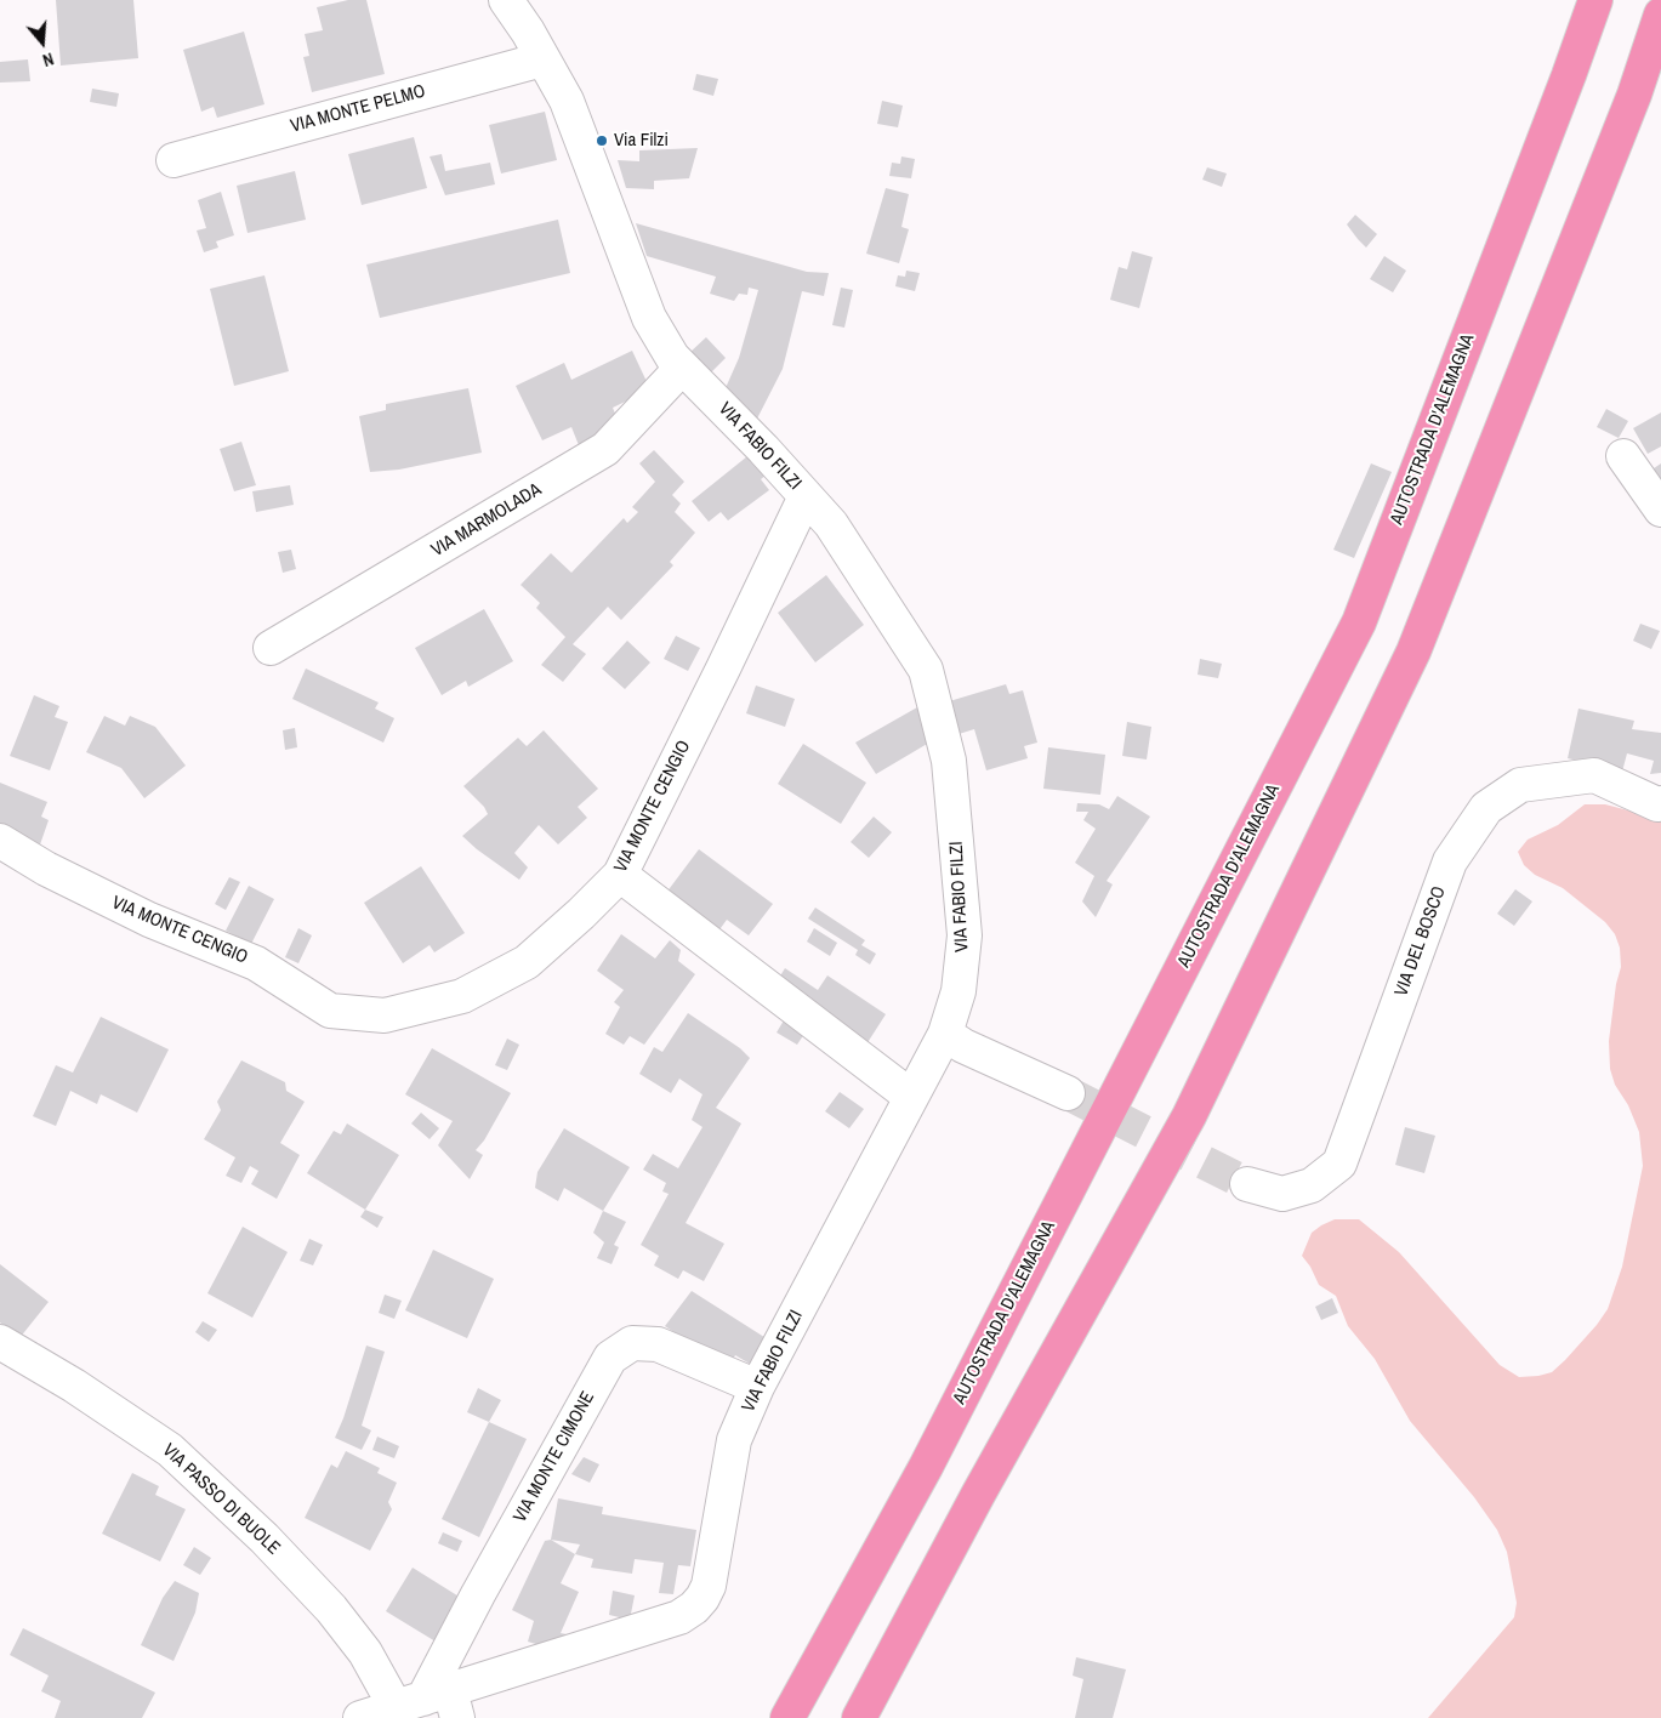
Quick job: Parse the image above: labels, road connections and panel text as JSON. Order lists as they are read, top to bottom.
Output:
{
  "streets": {
    "highway": ["AUTOSTRADA D'ALEMAGNA"],
    "street": [
      "VIA MONTE PELMO",
      "VIA FABIO FILZI",
      "VIA MARMOLADA",
      "VIA MONTE CENGIO",
      "VIA DEL BOSCO",
      "VIA MONTE CIMONE",
      "VIA PASSO DI BUOLE"
    ]
  },
  "crossings": [
    ["VIA MONTE PELMO", "VIA FABIO FILZI"],
    ["VIA FABIO FILZI", "VIA MARMOLADA"],
    ["VIA FABIO FILZI", "VIA MONTE CENGIO"],
    ["VIA FABIO FILZI", "VIA MONTE CIMONE"],
    ["VIA FABIO FILZI", "VIA PASSO DI BUOLE"],
    ["VIA MONTE CIMONE", "VIA PASSO DI BUOLE"]
  ],
  "places": ["Via Filzi"],
  "north": "bottom"
}
